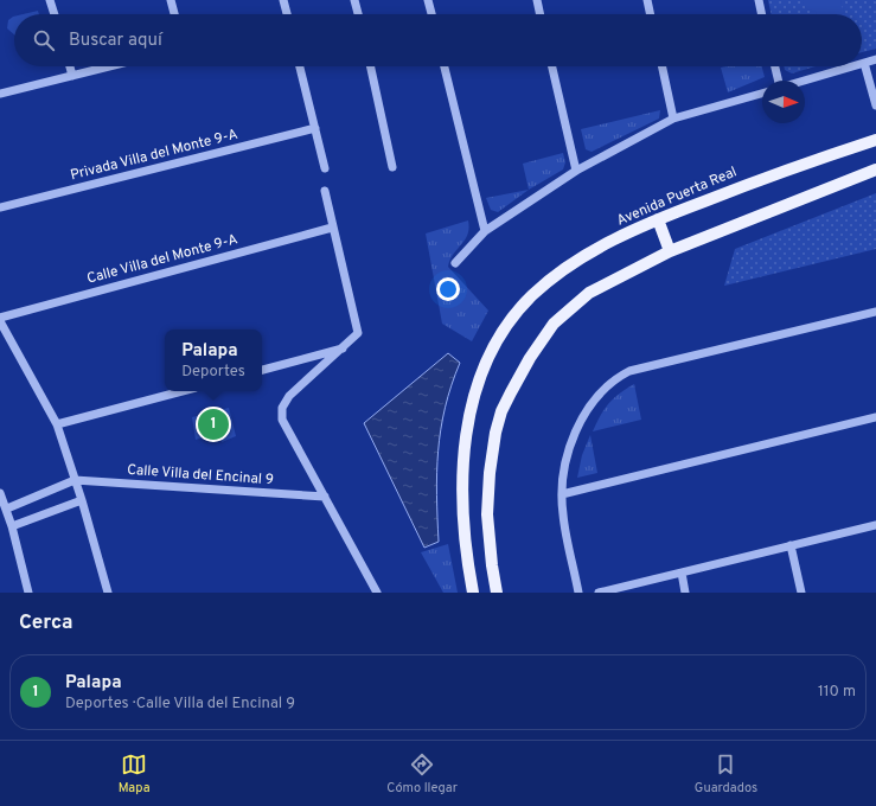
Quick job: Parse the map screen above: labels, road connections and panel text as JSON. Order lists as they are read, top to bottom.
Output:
{
  "streets": {
    "main road": ["Avenida Puerta Real"],
    "street": ["Privada Villa del Monte 9-A", "Calle Villa del Monte 9-A", "Calle Villa del Encinal 9"]
  },
  "north": "right",
  "page": {
    "search": "Buscar aquí",
    "popup": ["Palapa", "Deportes"],
    "pins": "1",
    "heading": "Cerca",
    "list": [
      {
        "mark": "1",
        "name": "Palapa",
        "note": "Deportes · Calle Villa del Encinal 9",
        "value": "110 m"
      }
    ],
    "nav": ["Mapa", "Cómo llegar", "Guardados"]
  }
}
